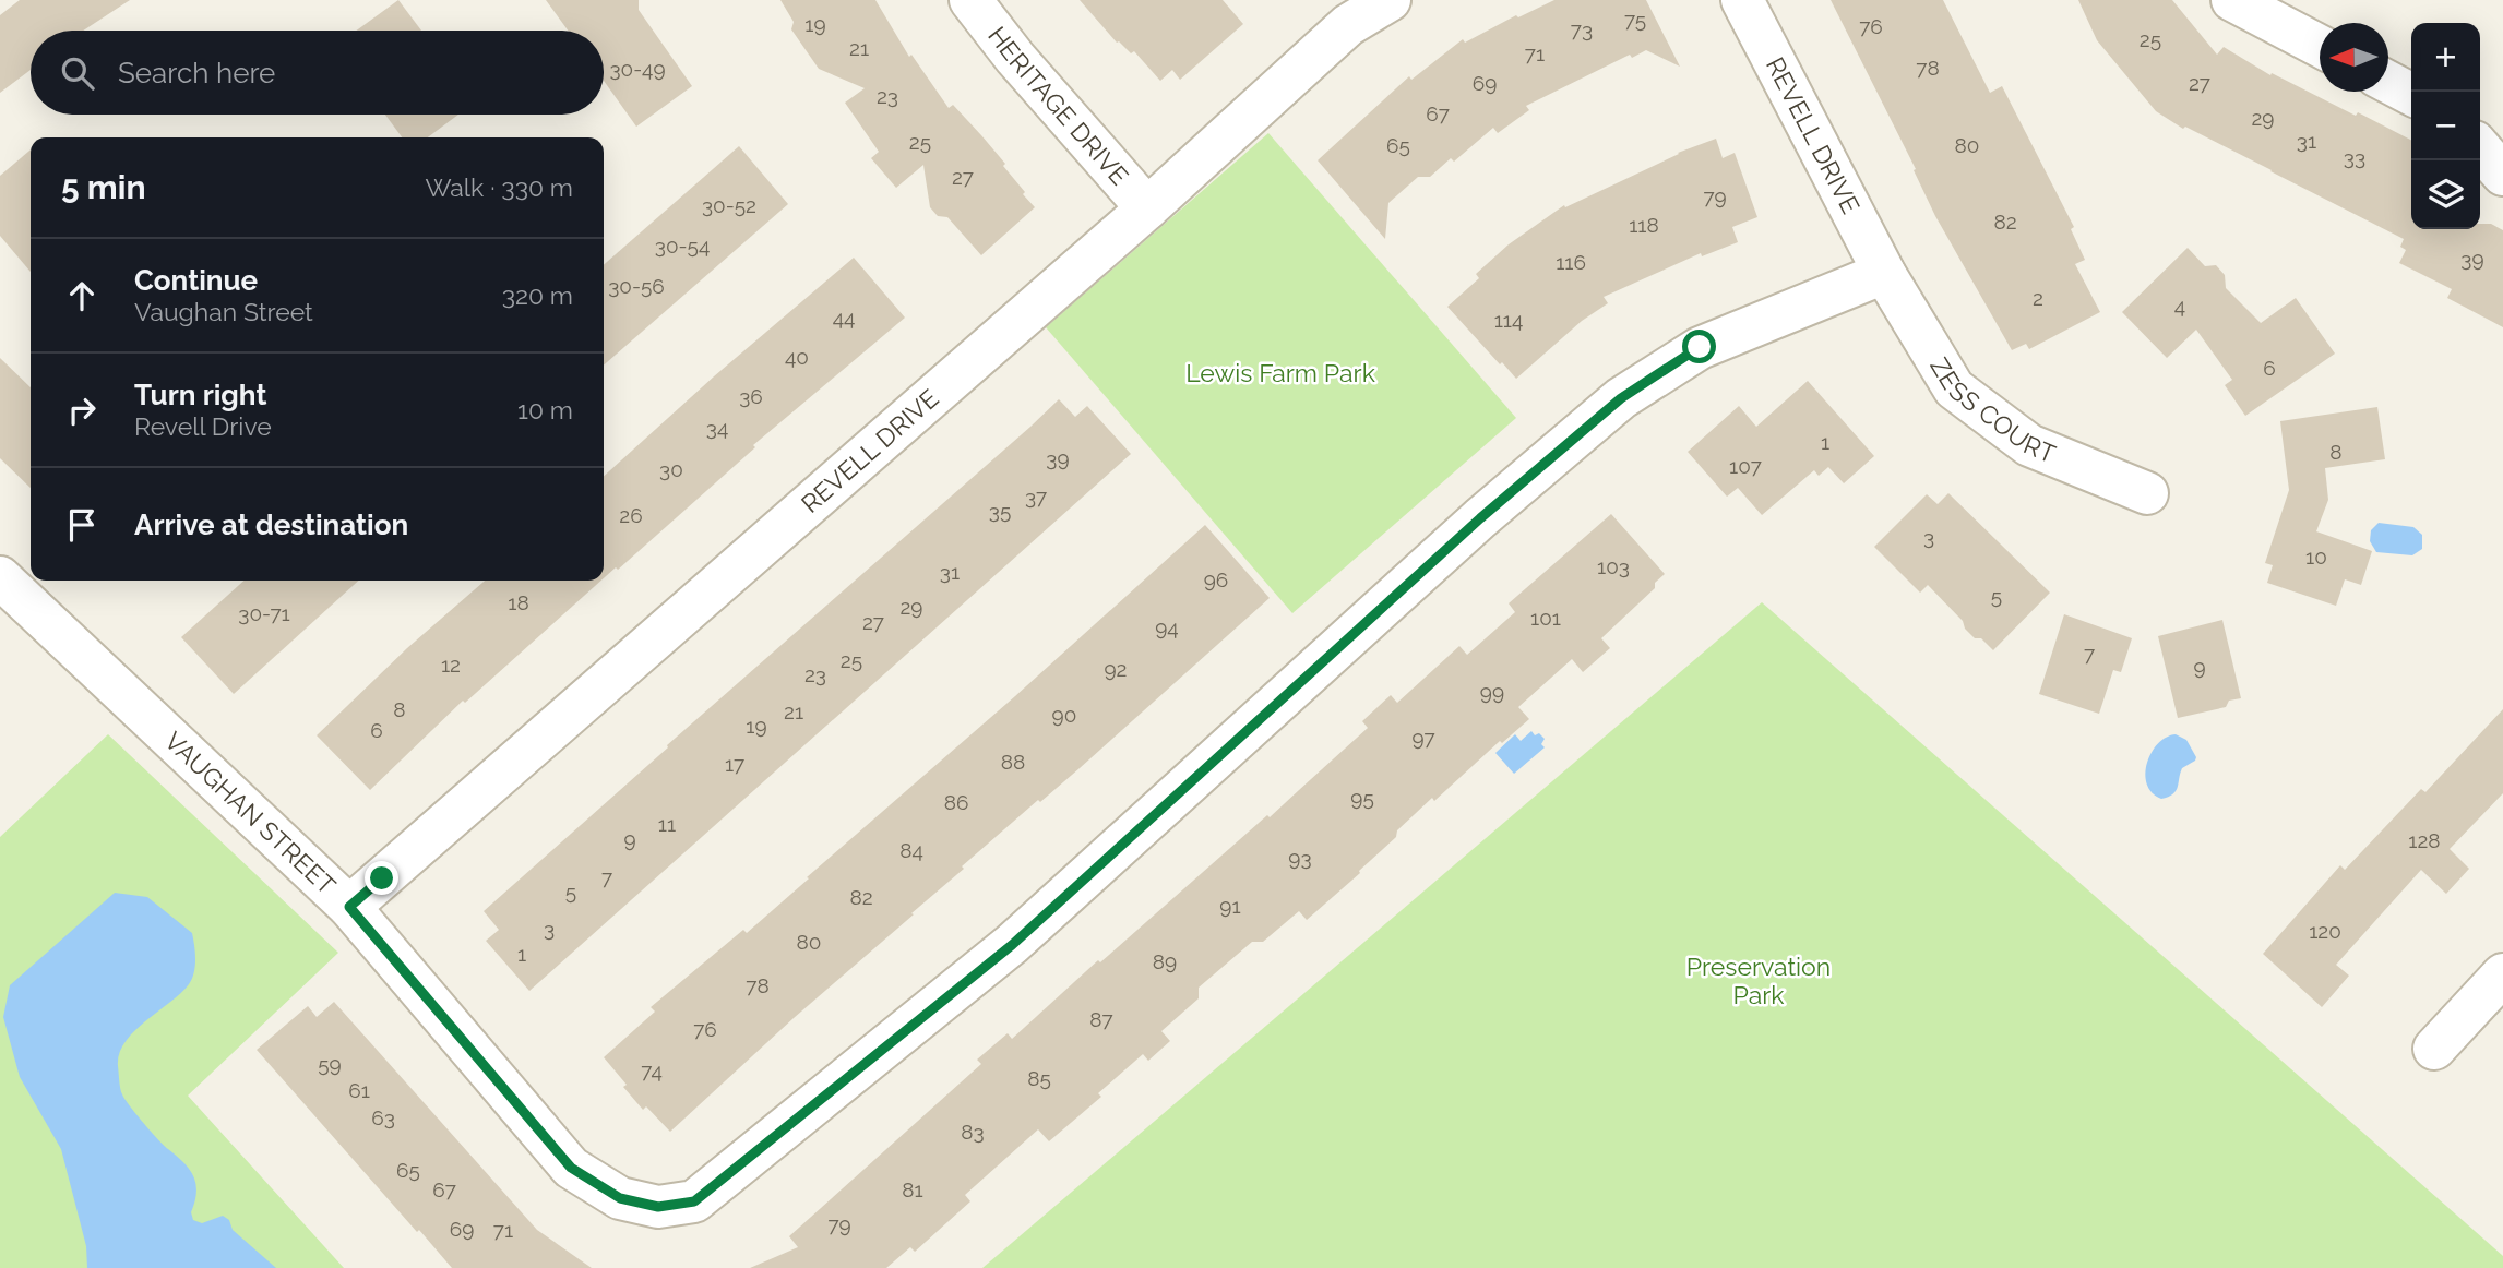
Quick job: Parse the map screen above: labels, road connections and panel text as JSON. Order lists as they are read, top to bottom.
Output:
{
  "streets": {
    "street": [
      "HERITAGE DRIVE",
      "REVELL DRIVE",
      "ZESS COURT",
      "VAUGHAN STREET"
    ]
  },
  "crossings": [
    ["HERITAGE DRIVE", "REVELL DRIVE"],
    ["REVELL DRIVE", "ZESS COURT"],
    ["REVELL DRIVE", "VAUGHAN STREET"],
    ["ZESS COURT", "VAUGHAN STREET"]
  ],
  "parks": ["Lewis Farm Park", "Preservation Park"],
  "house_numbers": [
    "75",
    "19",
    "76",
    "73",
    "25",
    "21",
    "71",
    "78",
    "30-49",
    "69",
    "27",
    "23",
    "67",
    "29",
    "31",
    "25",
    "65",
    "80",
    "33",
    "27",
    "79",
    "30-52",
    "82",
    "118",
    "30-54",
    "39",
    "116",
    "30-56",
    "2",
    "4",
    "44",
    "114",
    "40",
    "6",
    "36",
    "34",
    "1",
    "8",
    "39",
    "107",
    "30",
    "37",
    "35",
    "26",
    "3",
    "10",
    "103",
    "31",
    "96",
    "5",
    "18",
    "29",
    "30-71",
    "101",
    "27",
    "94",
    "7",
    "25",
    "12",
    "9",
    "92",
    "23",
    "99",
    "8",
    "21",
    "90",
    "19",
    "6",
    "97",
    "88",
    "17",
    "95",
    "86",
    "11",
    "9",
    "128",
    "84",
    "93",
    "7",
    "5",
    "82",
    "91",
    "3",
    "120",
    "80",
    "1",
    "89",
    "78",
    "87",
    "76",
    "59",
    "74",
    "85",
    "61",
    "63",
    "83",
    "65",
    "67",
    "81",
    "79",
    "69",
    "71"
  ],
  "north": "left",
  "page": {
    "map_buttons": ["+", "−"],
    "search": "Search here",
    "heading": ["5 min", "Walk · 330 m"],
    "list": [
      ["Continue", "Vaughan Street", "320 m"],
      ["Turn right", "Revell Drive", "10 m"],
      "Arrive at destination"
    ]
  }
}
